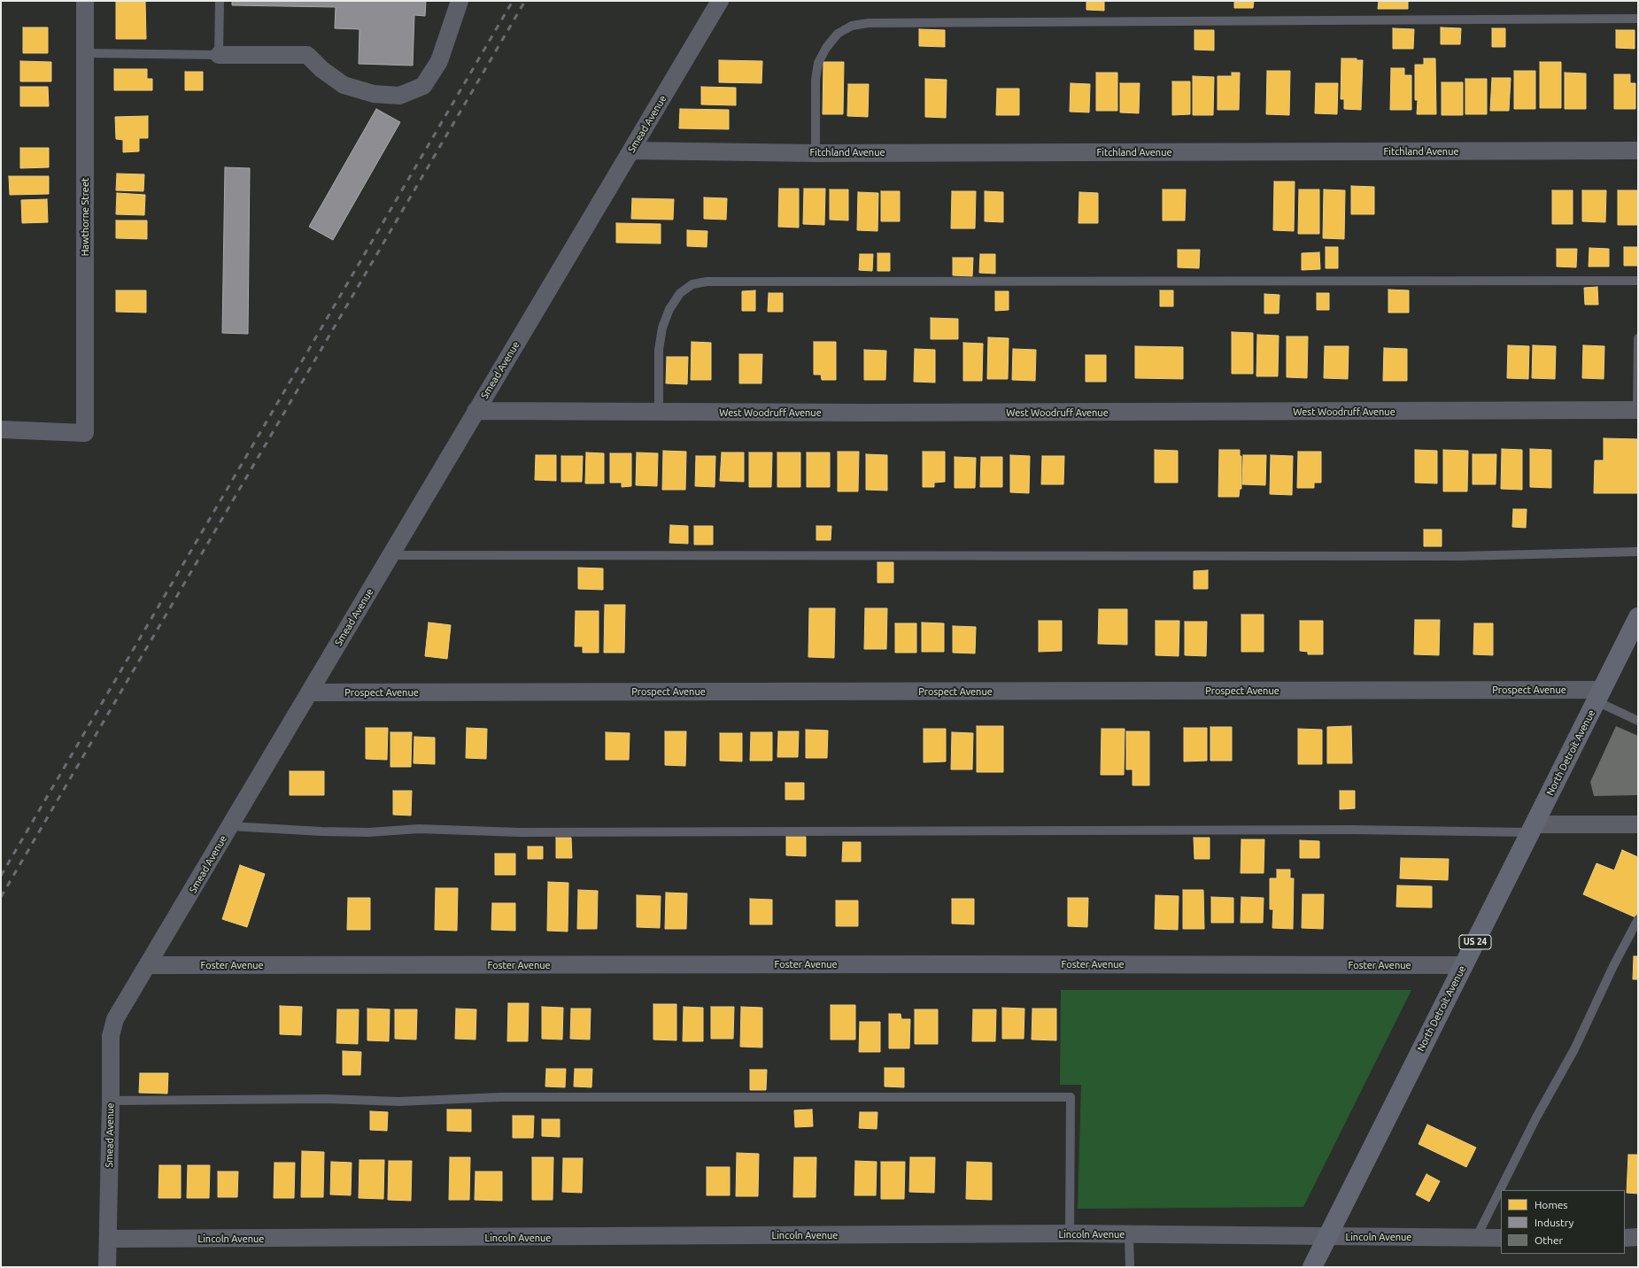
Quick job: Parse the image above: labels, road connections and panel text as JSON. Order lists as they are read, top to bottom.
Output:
{
  "streets": {
    "main road": ["North Detroit Avenue", "US 24"],
    "street": [
      "Smead Avenue",
      "Fitchland Avenue",
      "Hawthorne Street",
      "West Woodruff Avenue",
      "Prospect Avenue",
      "Foster Avenue",
      "Lincoln Avenue"
    ]
  },
  "crossings": [
    ["Smead Avenue", "Fitchland Avenue"],
    ["Smead Avenue", "West Woodruff Avenue"],
    ["Smead Avenue", "Prospect Avenue"],
    ["Smead Avenue", "Foster Avenue"],
    ["Smead Avenue", "Lincoln Avenue"],
    ["Prospect Avenue", "North Detroit Avenue"],
    ["North Detroit Avenue", "Foster Avenue"],
    ["North Detroit Avenue", "Lincoln Avenue"]
  ],
  "legend": ["Homes", "Industry", "Other"]
}
